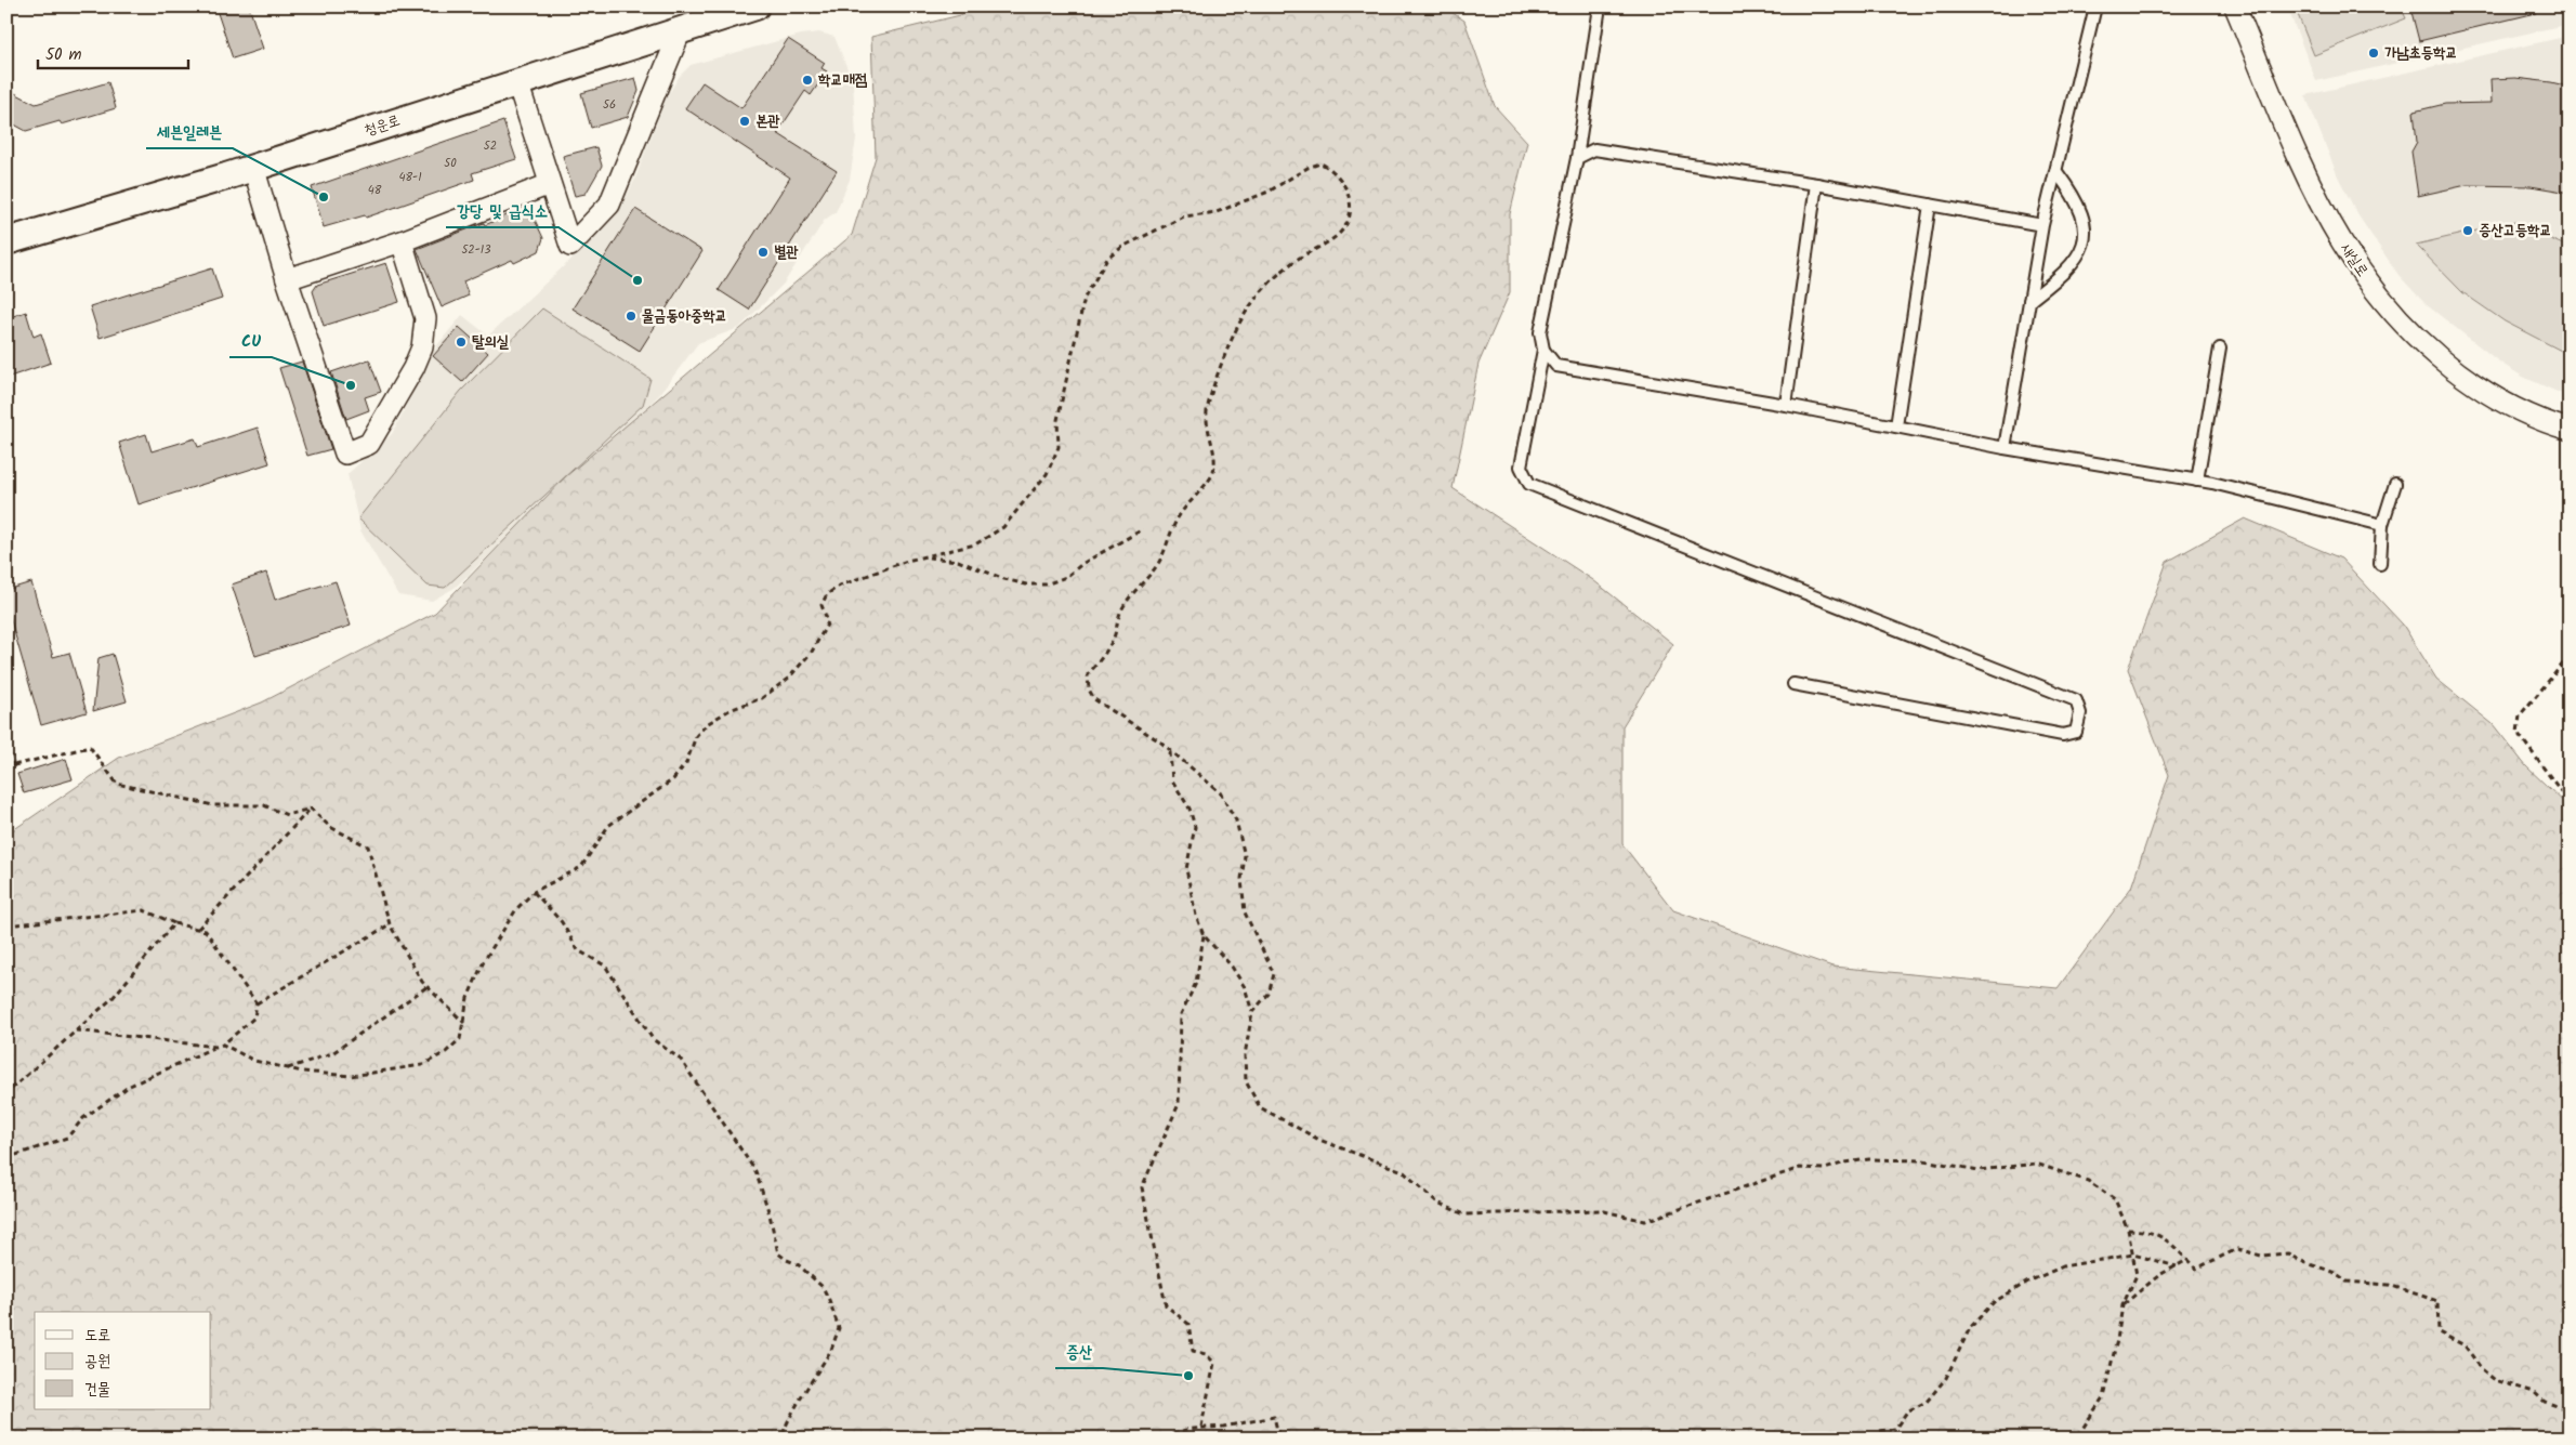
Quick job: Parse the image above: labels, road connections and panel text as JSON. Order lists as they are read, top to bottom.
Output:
{
  "streets": {
    "street": ["청운로", "새실로"]
  },
  "places": [
    "가남초등학교",
    "학교매점",
    "본관",
    "세븐일레븐",
    "증산고등학교",
    "별관",
    "강당 및 급식소",
    "물금동아중학교",
    "탈의실",
    "CU",
    "증산"
  ],
  "house_numbers": [
    "56",
    "52",
    "50",
    "48-1",
    "48",
    "52-13"
  ],
  "legend": ["도로", "공원", "건물"],
  "scale_bar": "50 m"
}
